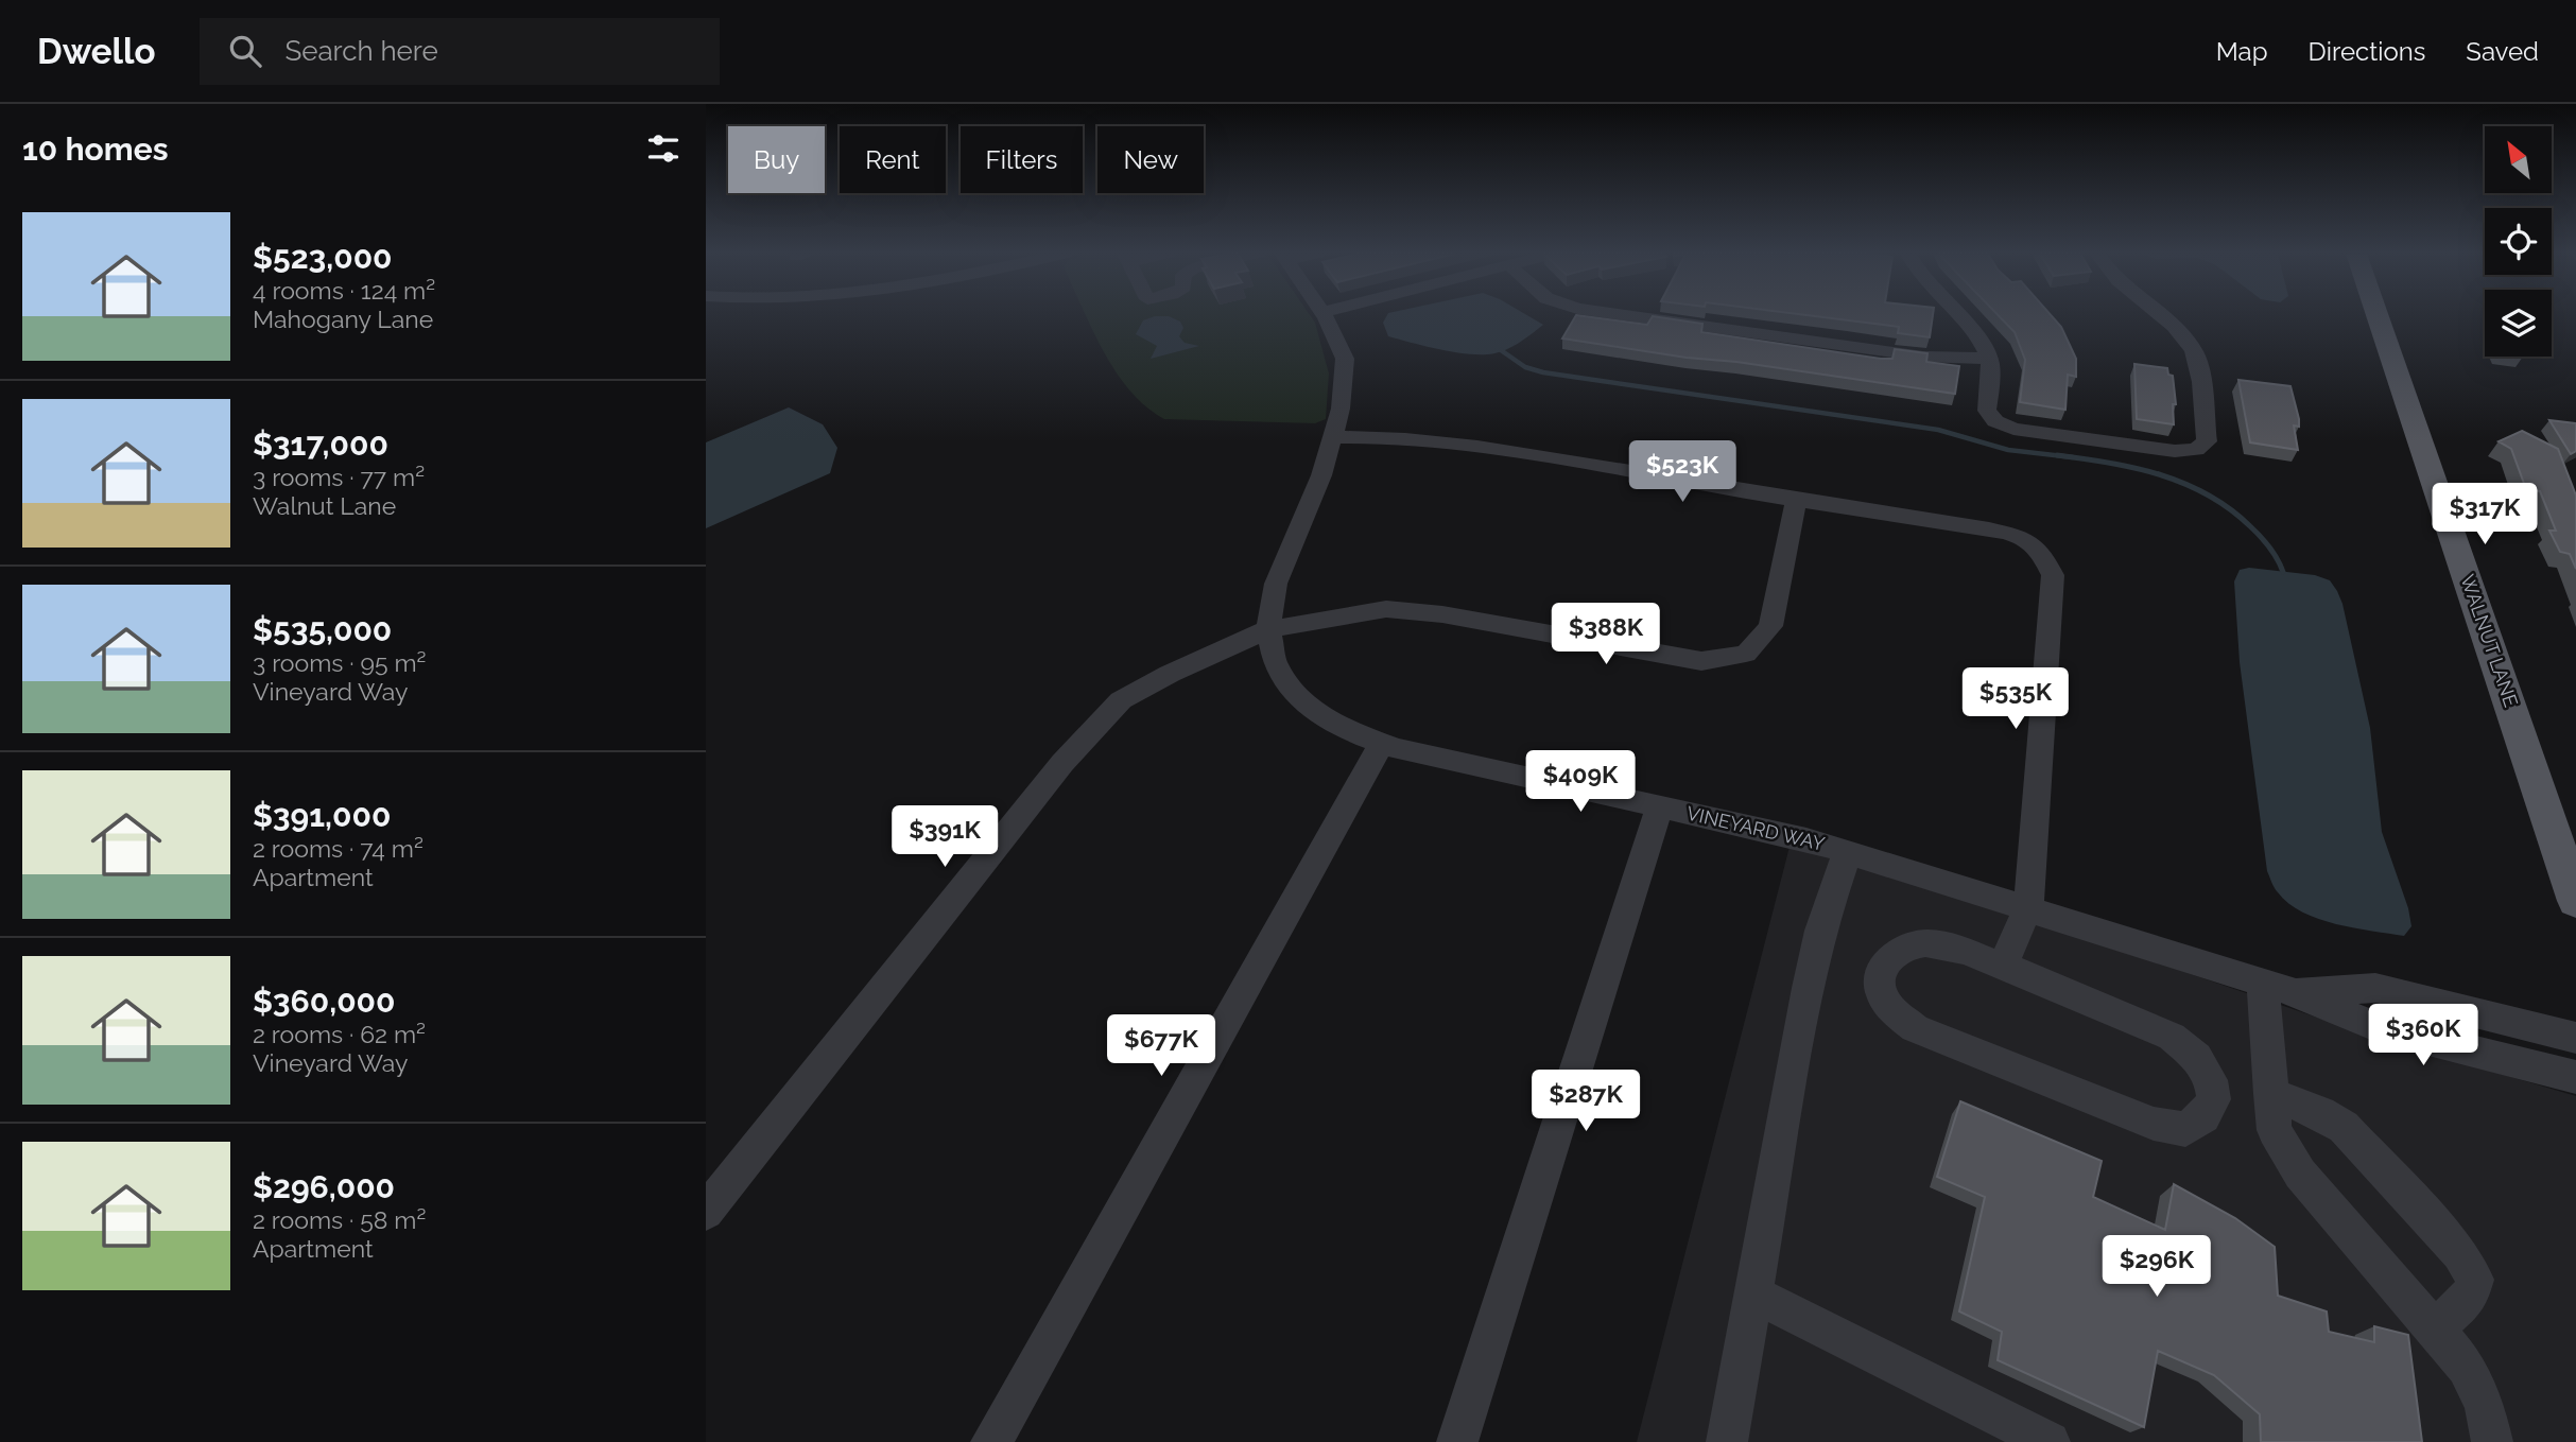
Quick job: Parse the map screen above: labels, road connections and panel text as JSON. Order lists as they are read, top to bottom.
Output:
{
  "streets": {
    "main road": ["WALNUT LANE"],
    "street": ["VINEYARD WAY"]
  },
  "north": "top left",
  "page": {
    "header": "Dwello",
    "search": "Search here",
    "nav": ["Map", "Directions", "Saved"],
    "heading": "10 homes",
    "chip": [
      "Buy",
      "Rent",
      "Filters",
      "New"
    ],
    "list": [
      {
        "name": "$523,000",
        "note": "4 rooms · 124 m² · Mahogany Lane"
      },
      {
        "name": "$317,000",
        "note": "3 rooms · 77 m² · Walnut Lane"
      },
      {
        "name": "$535,000",
        "note": "3 rooms · 95 m² · Vineyard Way"
      },
      {
        "name": "$391,000",
        "note": "2 rooms · 74 m² · Apartment"
      },
      {
        "name": "$360,000",
        "note": "2 rooms · 62 m² · Vineyard Way"
      },
      {
        "name": "$296,000",
        "note": "2 rooms · 58 m² · Apartment"
      }
    ],
    "price": [
      "$523K",
      "$317K",
      "$388K",
      "$535K",
      "$409K",
      "$391K",
      "$360K",
      "$677K",
      "$287K",
      "$296K"
    ]
  }
}
